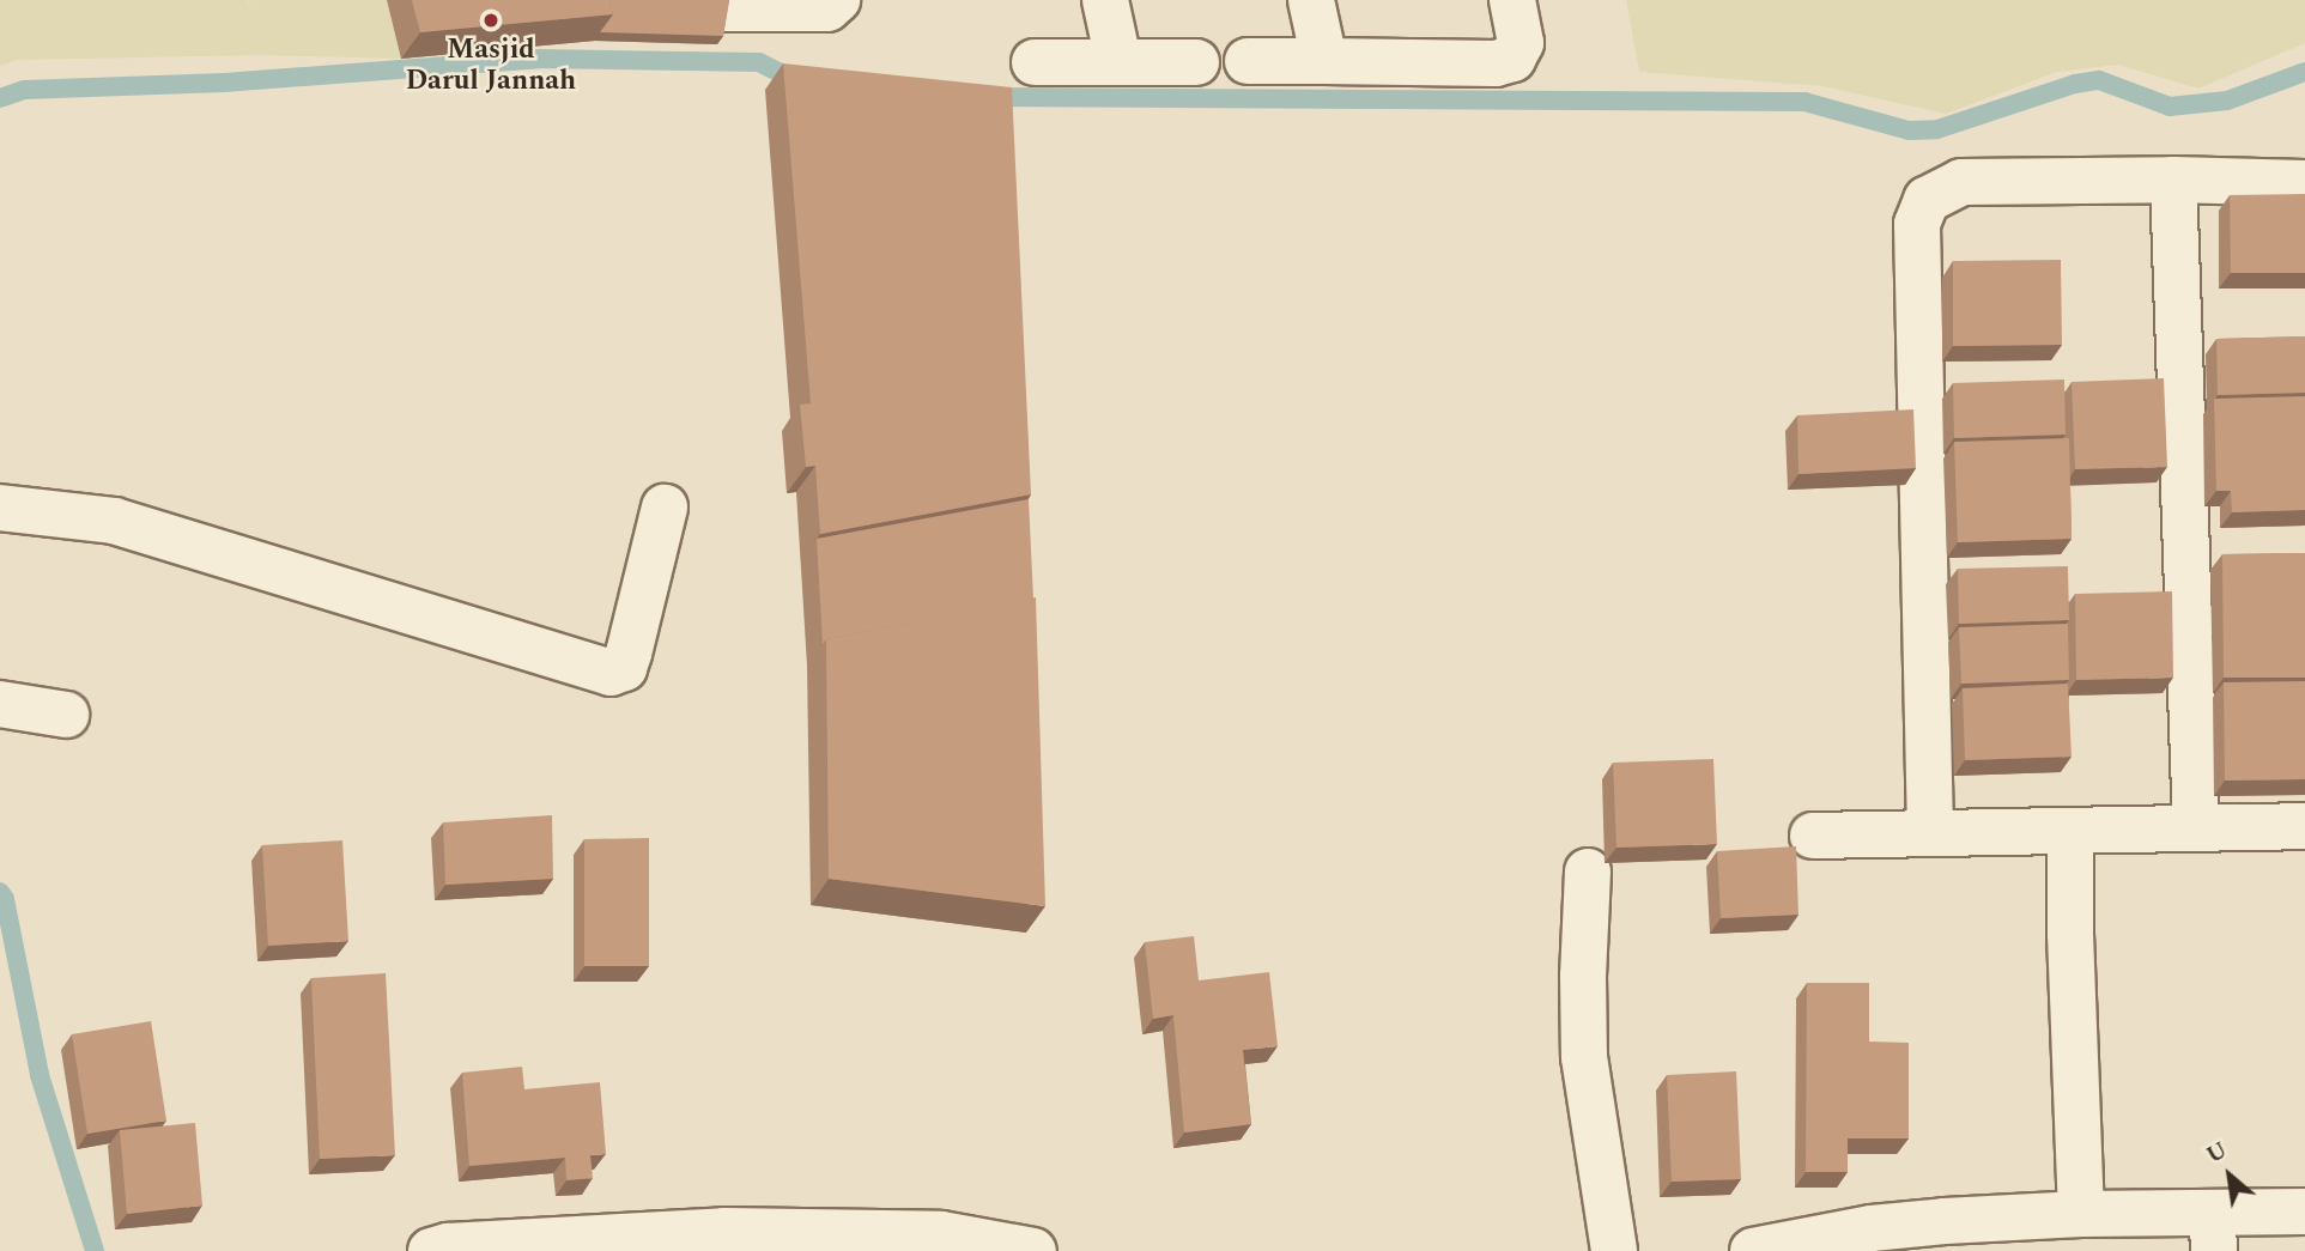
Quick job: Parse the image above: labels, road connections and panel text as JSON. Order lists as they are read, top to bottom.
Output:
{
  "places": ["Masjid Darul Jannah"],
  "north": "top left"
}
